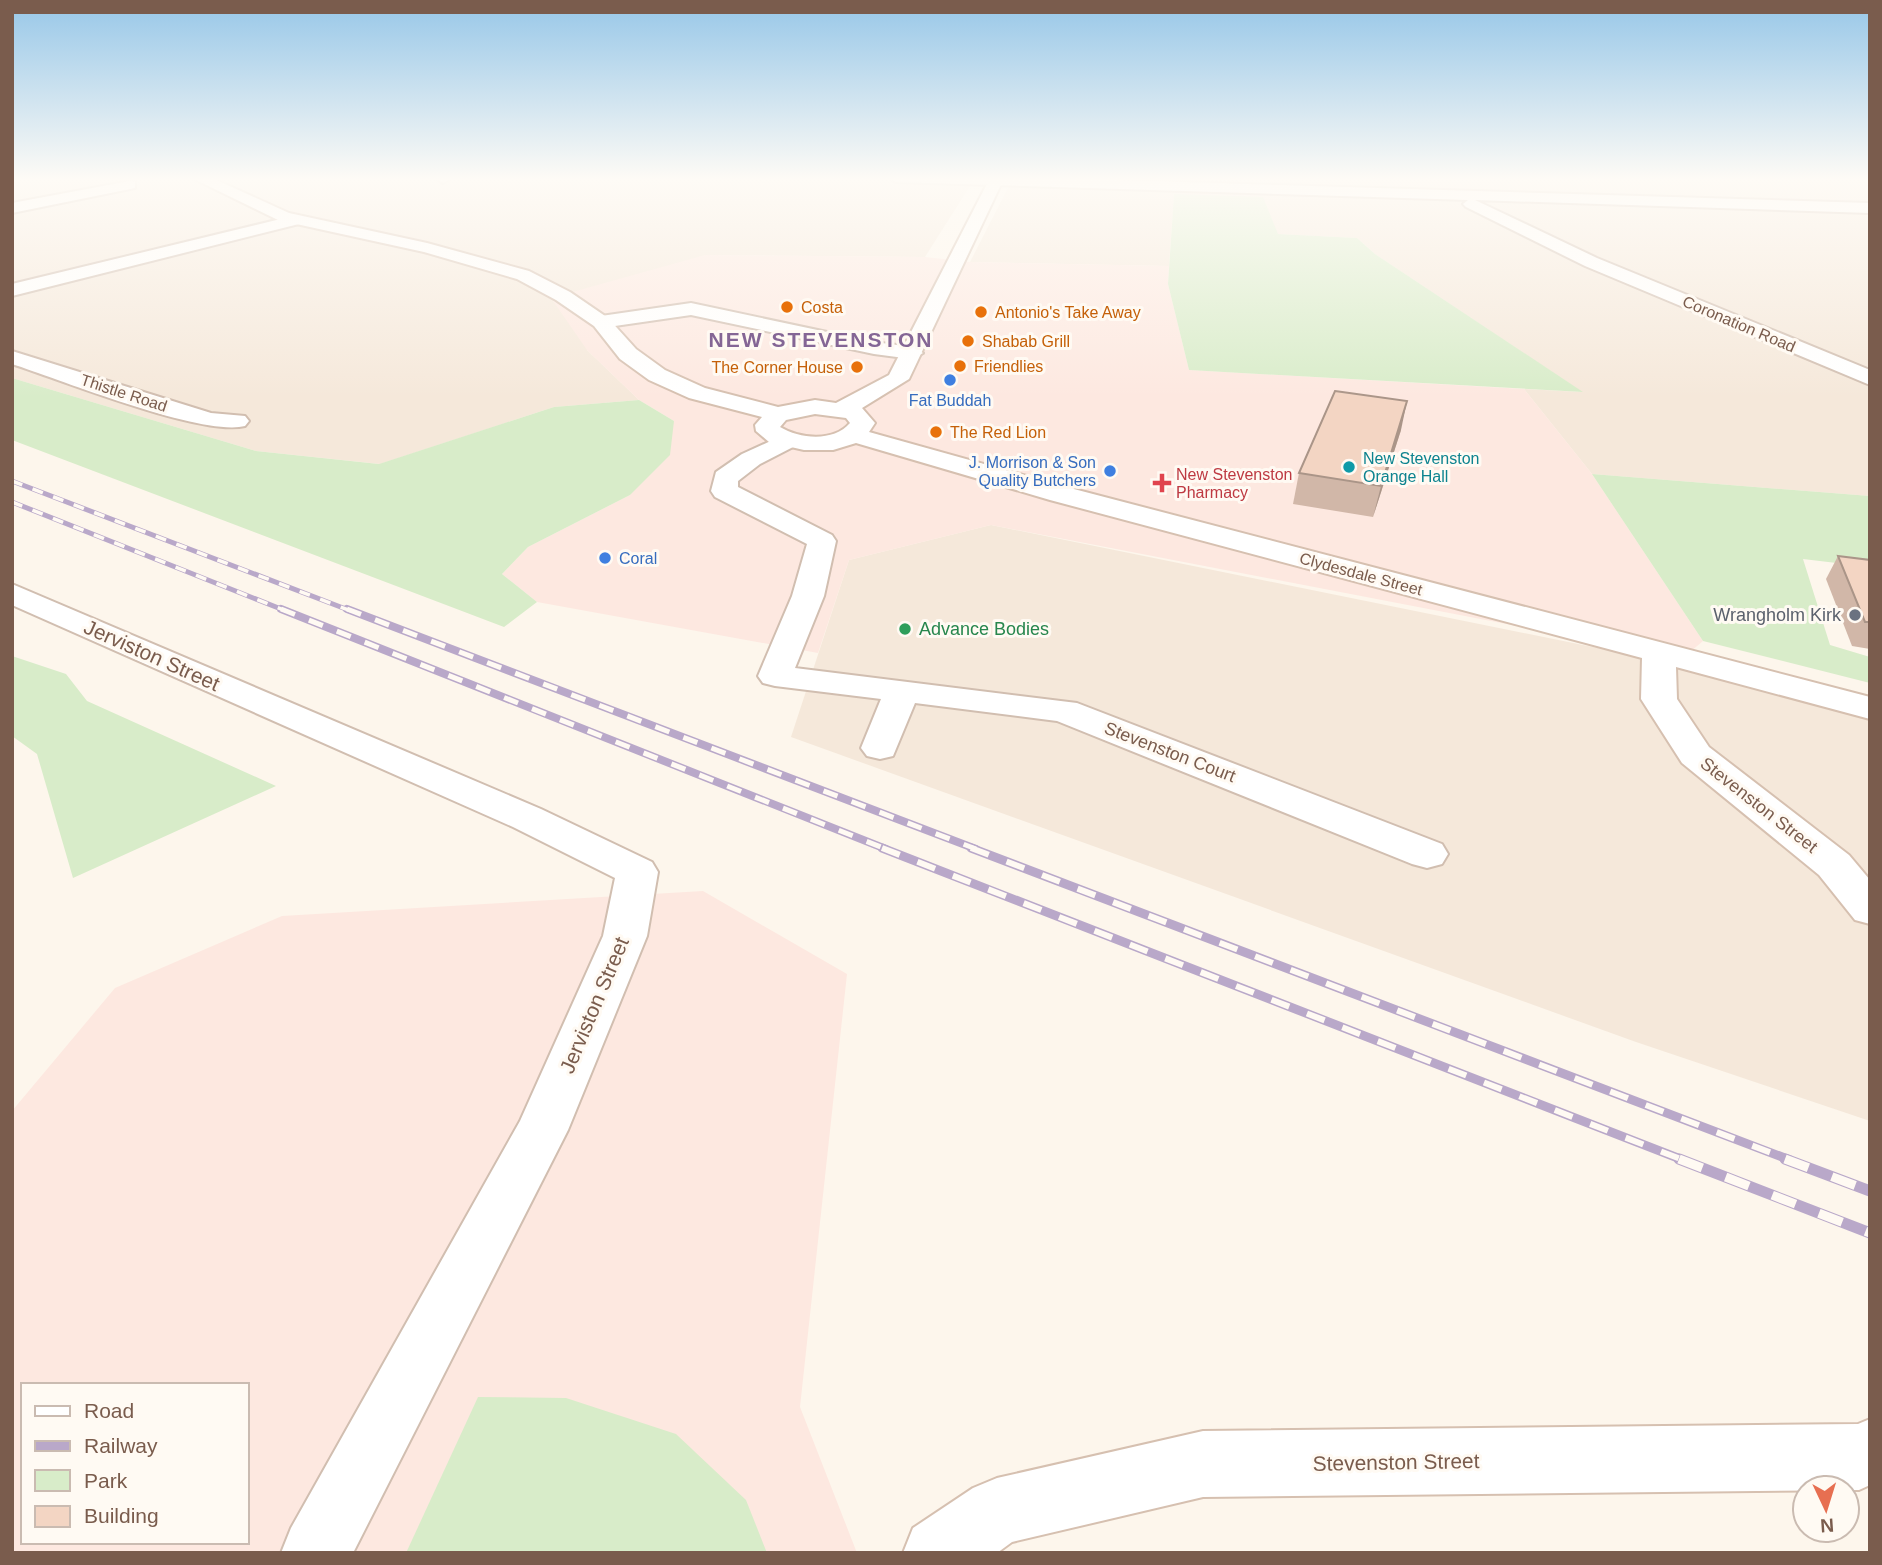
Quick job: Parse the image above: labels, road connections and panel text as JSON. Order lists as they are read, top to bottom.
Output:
{
  "streets": {
    "street": [
      "Coronation Road",
      "Thistle Road",
      "Clydesdale Street",
      "Jerviston Street",
      "Stevenston Court",
      "Stevenston Street"
    ]
  },
  "crossings": [
    ["Clydesdale Street", "Stevenston Street"]
  ],
  "districts": ["NEW STEVENSTON"],
  "places": {
    "other": [
      "Costa",
      "Antonio's Take Away",
      "Shabab Grill",
      "Friendlies",
      "The Corner House",
      "Fat Buddah",
      "The Red Lion",
      "New Stevenston Orange Hall",
      "J. Morrison & Son Quality Butchers",
      "Coral",
      "Wrangholm Kirk",
      "Advance Bodies"
    ],
    "health": ["New Stevenston Pharmacy"]
  },
  "legend": [
    "Road",
    "Railway",
    "Park",
    "Building"
  ],
  "north": "bottom"
}
